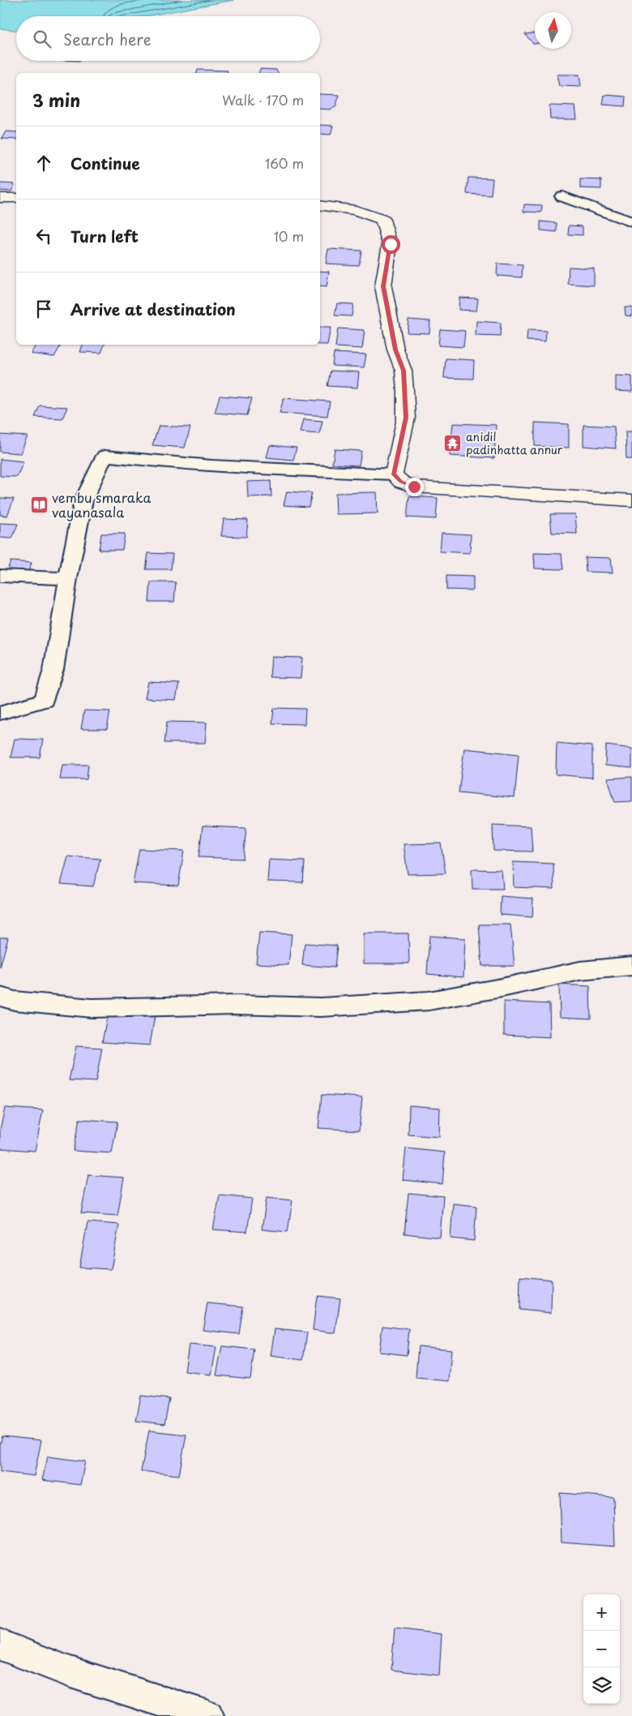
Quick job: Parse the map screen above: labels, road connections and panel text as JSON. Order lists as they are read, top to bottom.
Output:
{
  "places": {
    "temple": ["anidil padinhatta annur"],
    "library": ["vembu smaraka vayanasala"]
  },
  "north": "top",
  "page": {
    "search": "Search here",
    "heading": ["3 min", "Walk · 170 m"],
    "list": [
      ["Continue", "160 m"],
      ["Turn left", "10 m"],
      "Arrive at destination"
    ],
    "map_buttons": ["+", "−"]
  }
}
